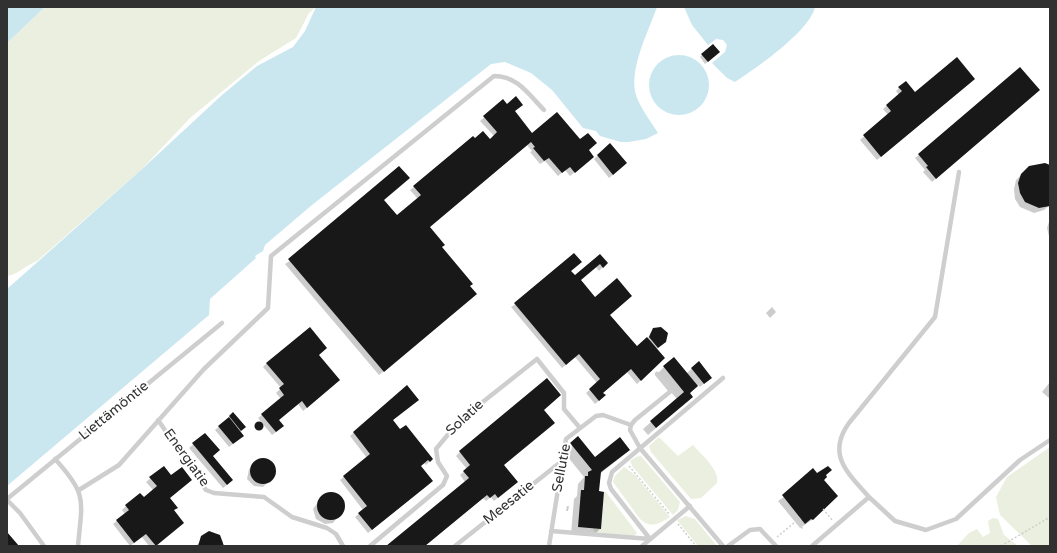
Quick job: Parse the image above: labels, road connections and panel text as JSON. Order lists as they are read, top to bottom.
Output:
{
  "streets": {
    "lane": [
      "Liettämöntie",
      "Solatie",
      "Energiatie",
      "Sellutie",
      "Meesatie"
    ]
  },
  "crossings": [
    ["Solatie", "Sellutie"],
    ["Sellutie", "Meesatie"]
  ]
}
